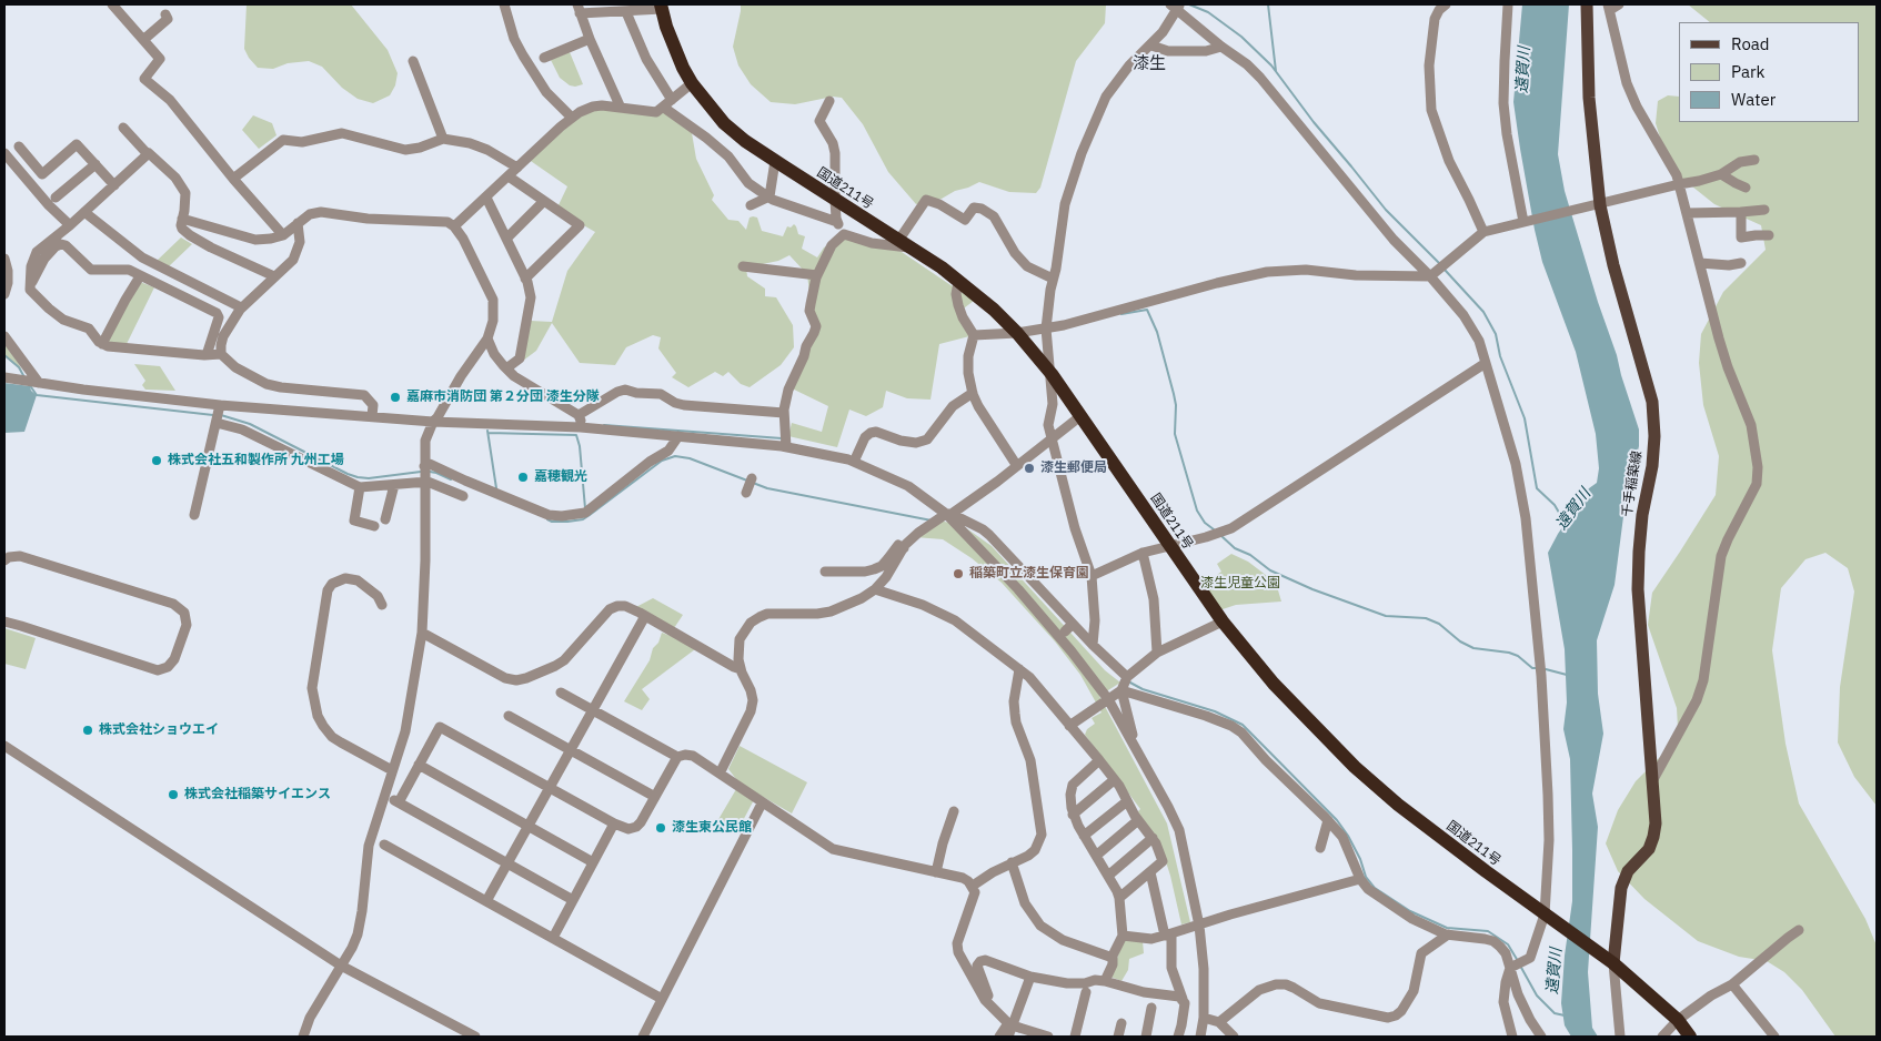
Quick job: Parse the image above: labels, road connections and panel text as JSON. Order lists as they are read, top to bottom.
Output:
{
  "streets": {
    "highway": ["国道211号"],
    "main road": ["千手稲築線"]
  },
  "crossings": [
    ["国道211号", "千手稲築線"]
  ],
  "districts": ["漆生"],
  "water": ["遠賀川"],
  "parks": ["漆生児童公園"],
  "places": [
    "嘉麻市消防団 第２分団 漆生分隊",
    "株式会社五和製作所 九州工場",
    "漆生郵便局",
    "嘉穂観光",
    "稲築町立漆生保育園",
    "株式会社ショウエイ",
    "株式会社稲築サイエンス",
    "漆生東公民館"
  ],
  "legend": ["Road", "Park", "Water"]
}
